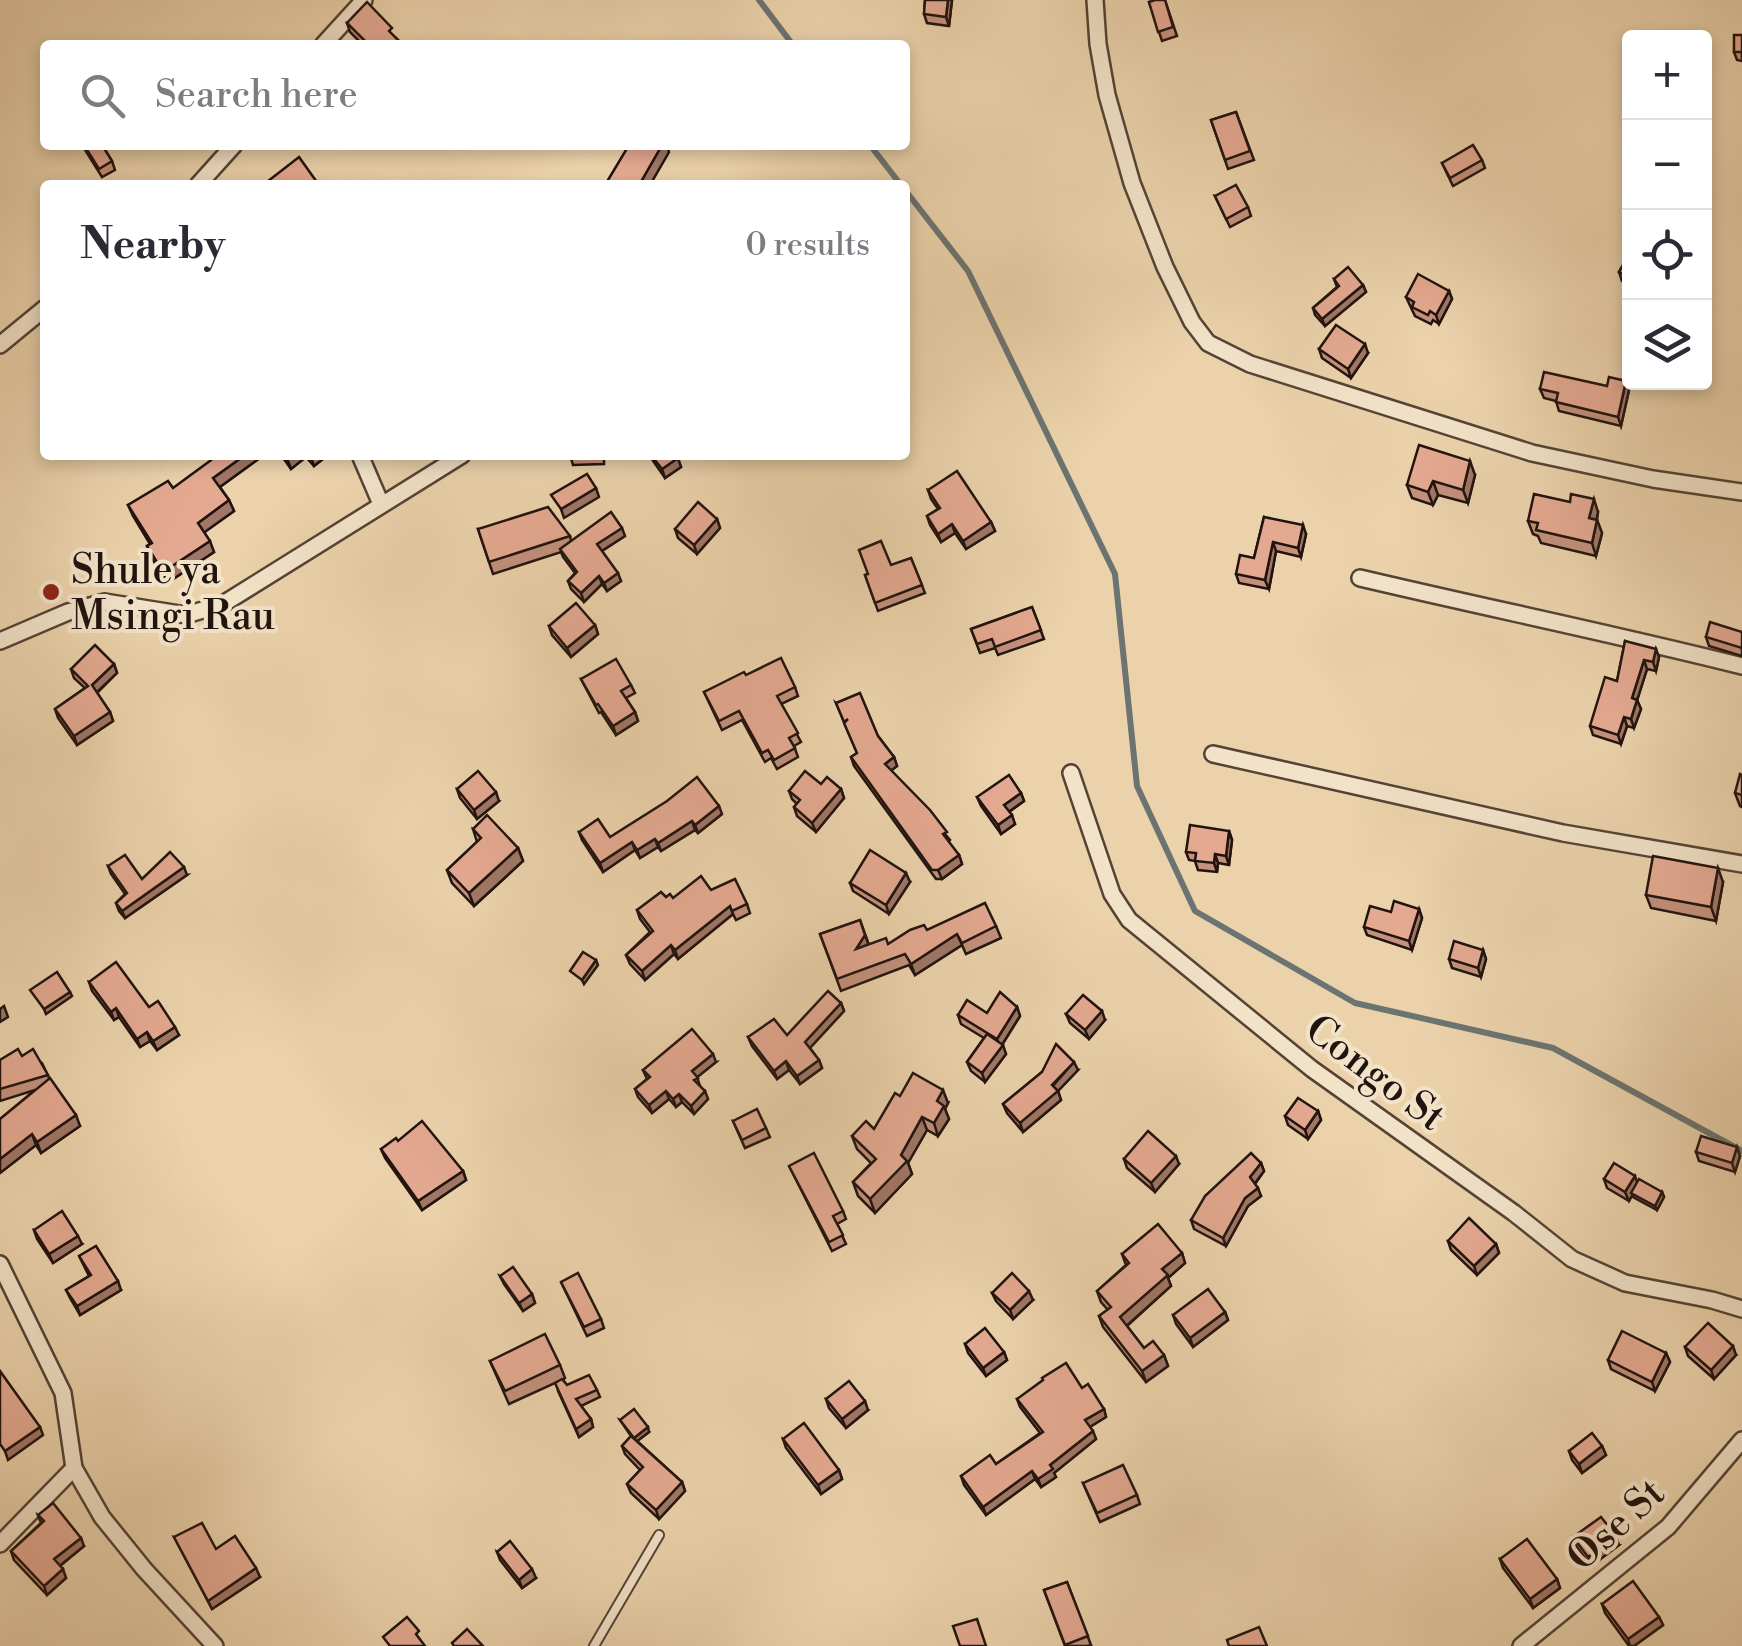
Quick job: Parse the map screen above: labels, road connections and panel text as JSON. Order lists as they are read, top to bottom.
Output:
{
  "streets": {
    "street": ["Congo St", "Ose St"]
  },
  "places": ["Shule ya Msingi Rau"],
  "page": {
    "map_buttons": ["+", "−"],
    "search": "Search here",
    "heading": ["Nearby", "0 results"]
  }
}
